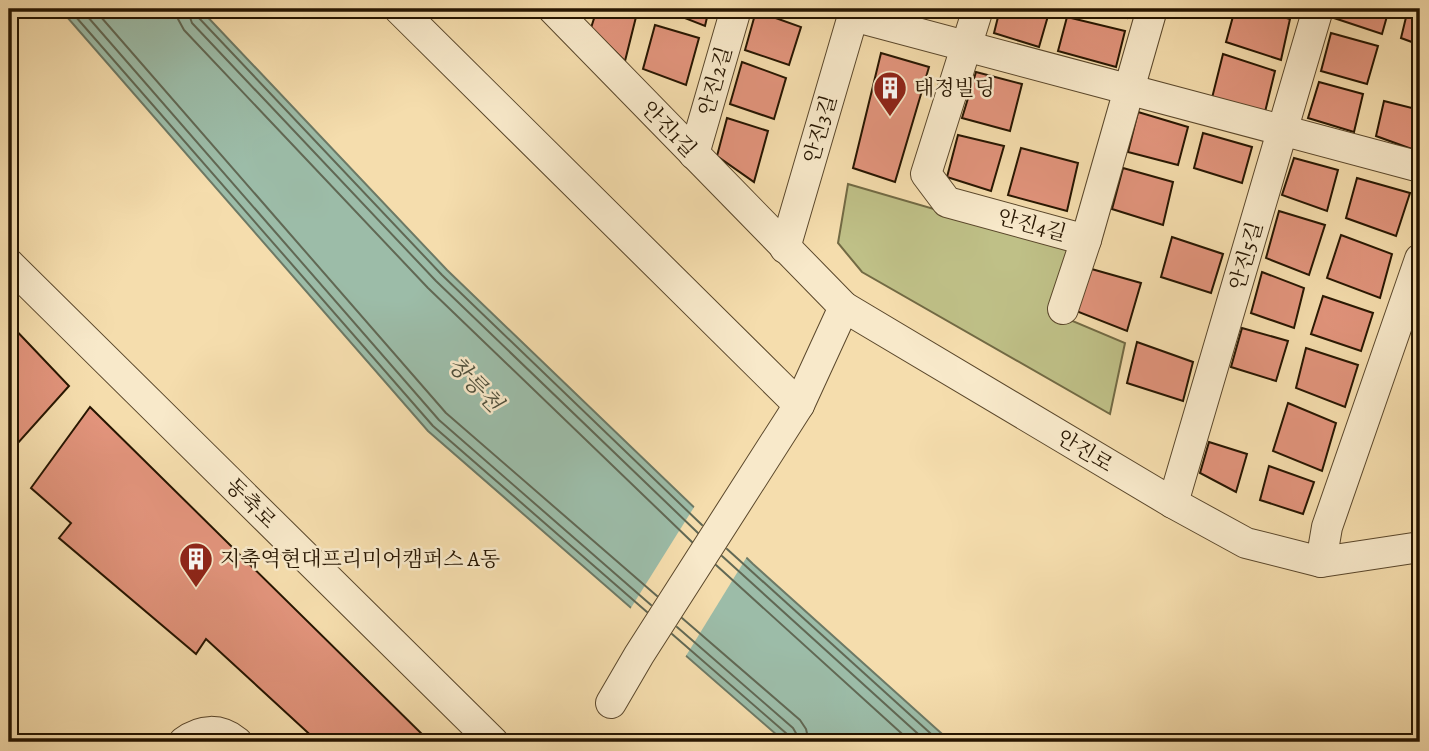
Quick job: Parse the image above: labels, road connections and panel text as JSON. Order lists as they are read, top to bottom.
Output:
{
  "streets": {
    "street": [
      "안진2길",
      "안진1길",
      "안진3길",
      "안진4길",
      "안진5길",
      "안진로",
      "동축로"
    ]
  },
  "crossings": [
    ["안진2길", "안진1길"],
    ["안진1길", "안진3길"],
    ["안진1길", "안진로"],
    ["안진3길", "안진로"],
    ["안진5길", "안진로"]
  ],
  "water": ["창릉천"],
  "places": {
    "building": ["태정빌딩", "지축역현대프리미어캠퍼스 A동"]
  }
}
